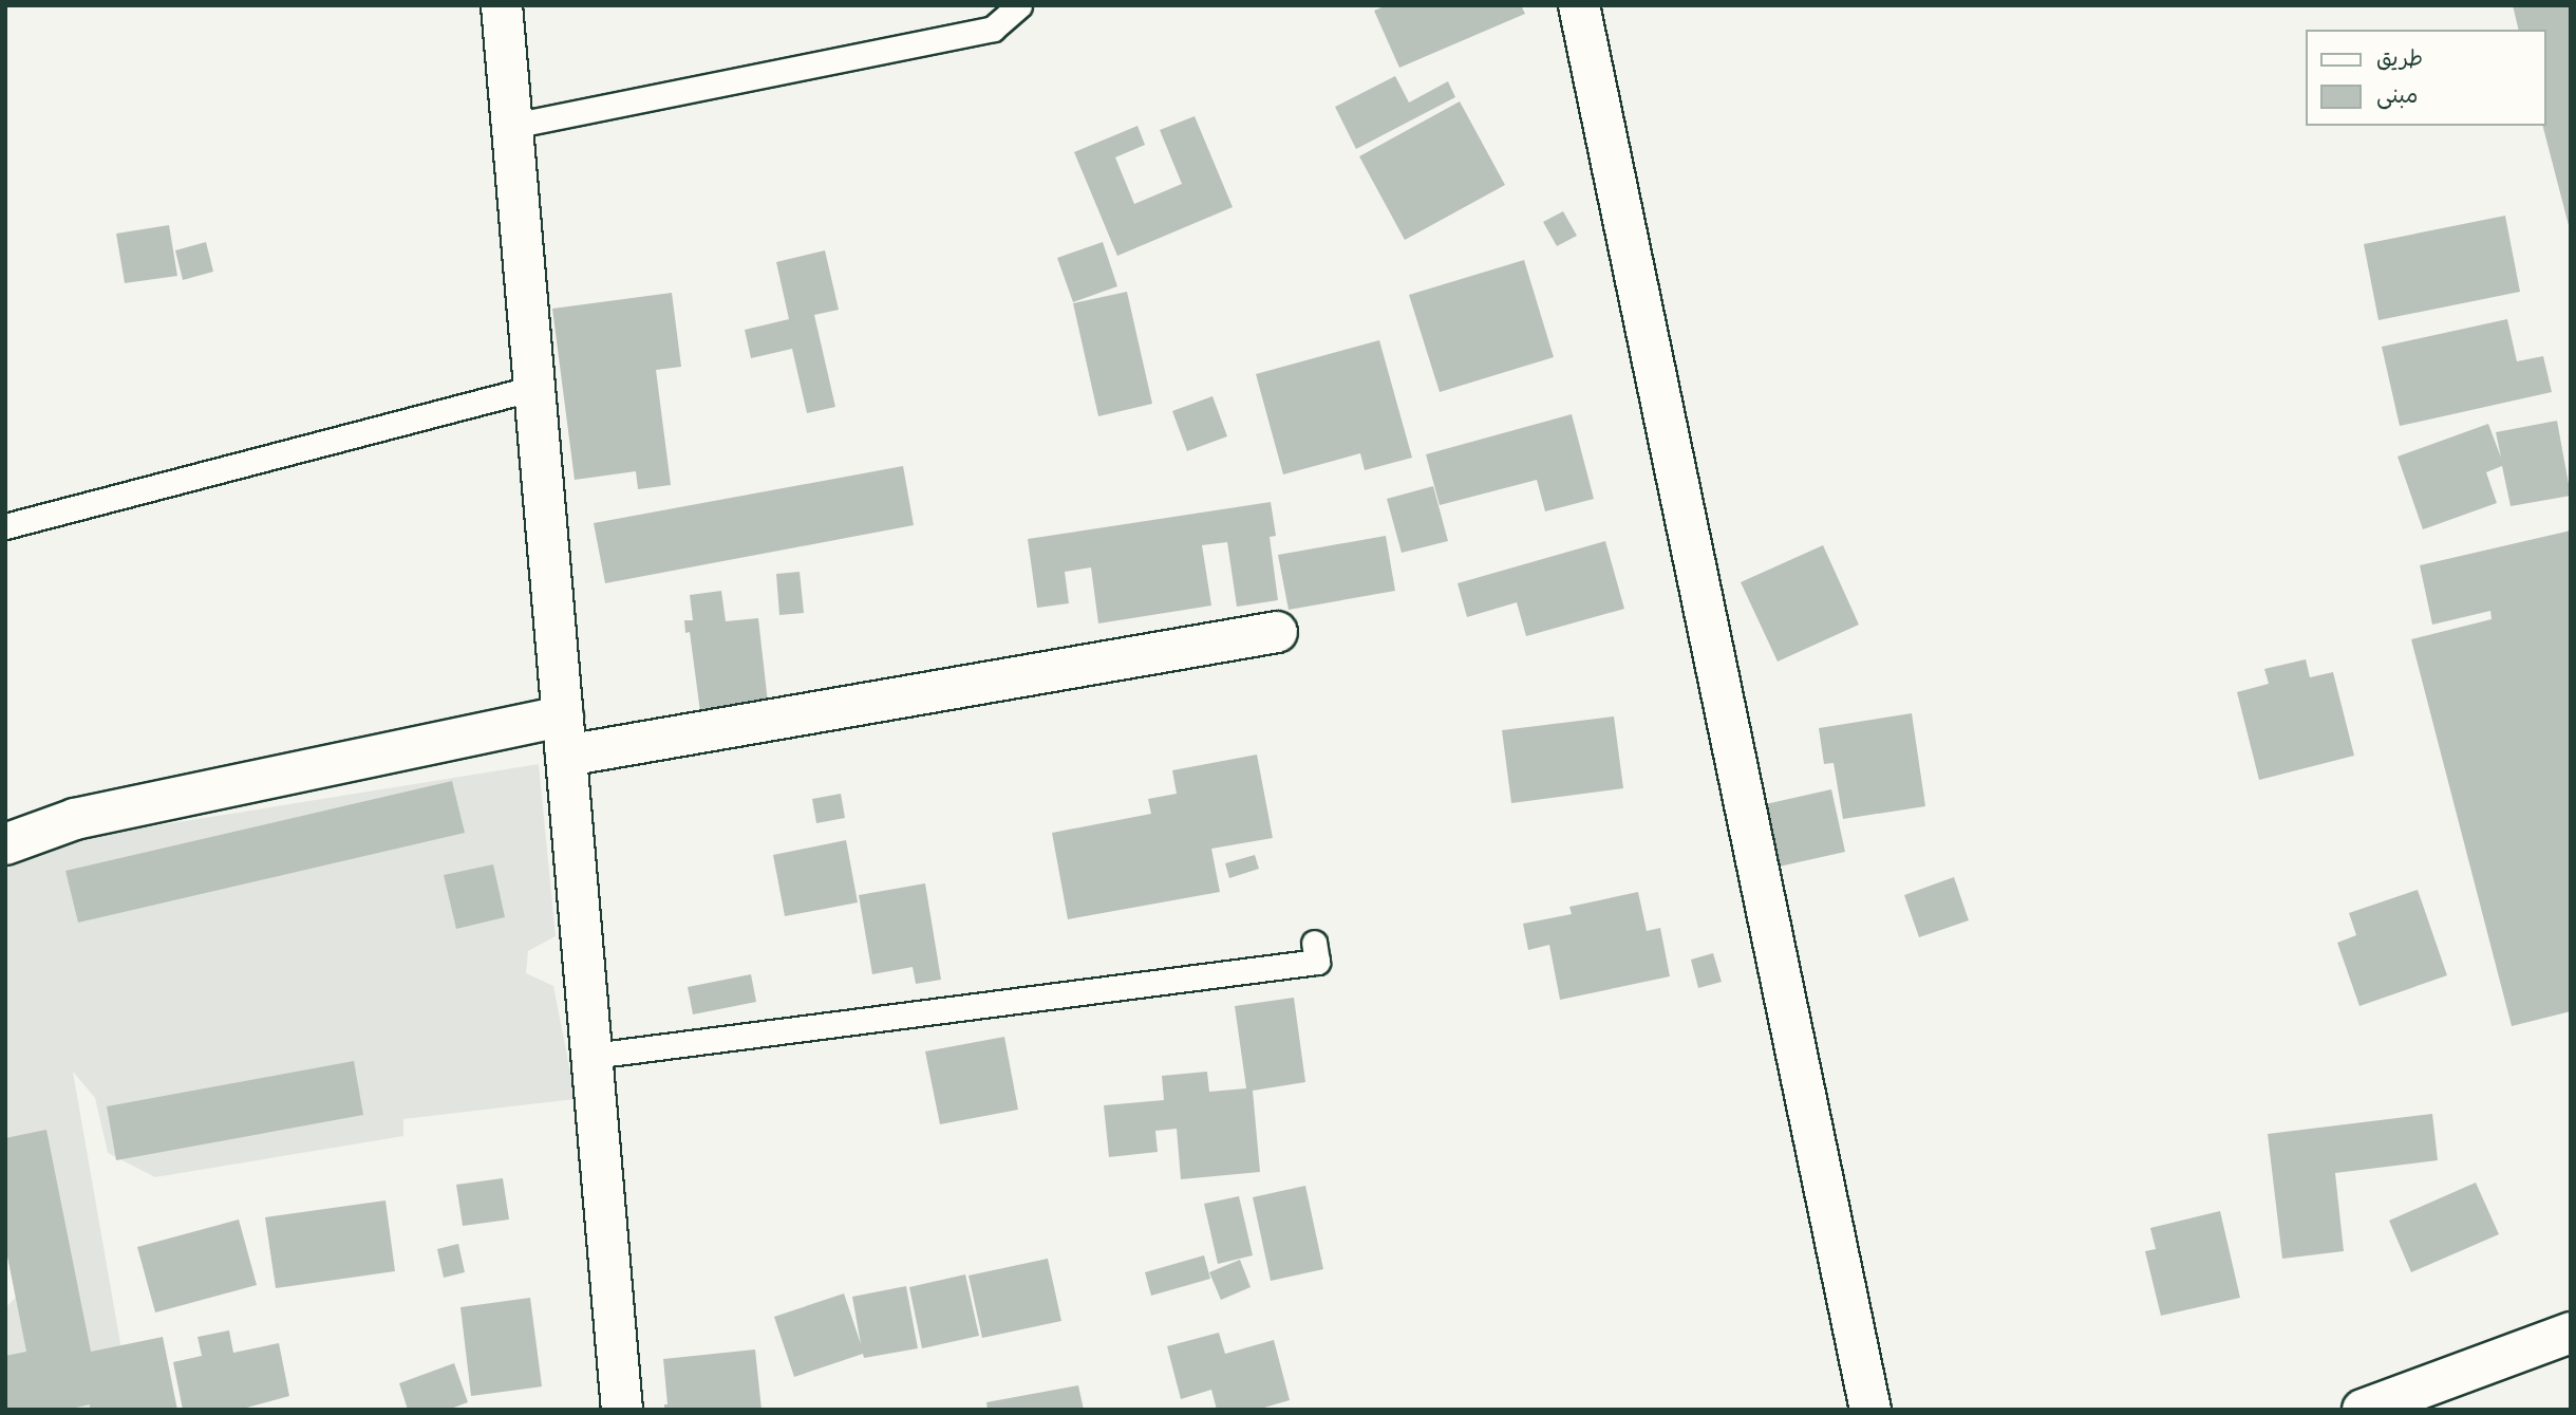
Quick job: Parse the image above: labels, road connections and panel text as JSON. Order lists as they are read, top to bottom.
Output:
{
  "legend": ["طريق", "مبنى"]
}
